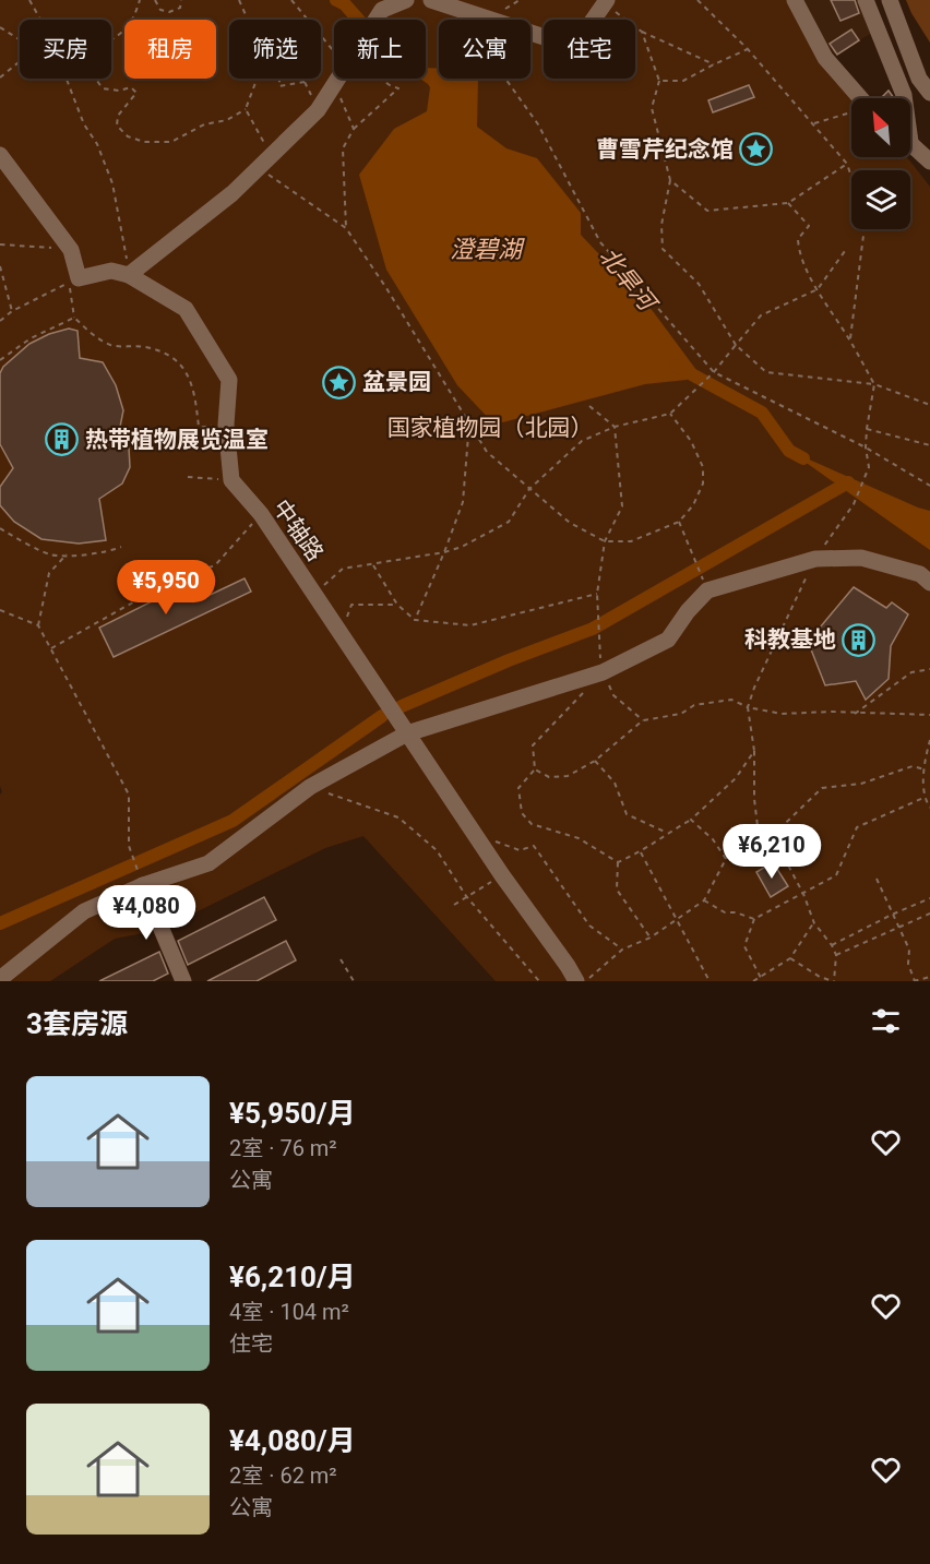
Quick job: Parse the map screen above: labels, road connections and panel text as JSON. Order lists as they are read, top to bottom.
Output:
{
  "streets": {
    "street": ["中轴路"]
  },
  "water": ["澄碧湖", "北旱河"],
  "parks": ["国家植物园（北园）"],
  "places": {
    "place": ["曹雪芹纪念馆", "盆景园"],
    "building": ["热带植物展览温室", "科教基地"]
  },
  "north": "top left",
  "page": {
    "chip": [
      "买房",
      "租房",
      "筛选",
      "新上",
      "公寓",
      "住宅"
    ],
    "price": ["¥5,950", "¥6,210", "¥4,080"],
    "heading": "3套房源",
    "list": [
      {
        "name": "¥5,950/月",
        "note": "2室 · 76 m² · 公寓"
      },
      {
        "name": "¥6,210/月",
        "note": "4室 · 104 m² · 住宅"
      },
      {
        "name": "¥4,080/月",
        "note": "2室 · 62 m² · 公寓"
      }
    ]
  }
}
